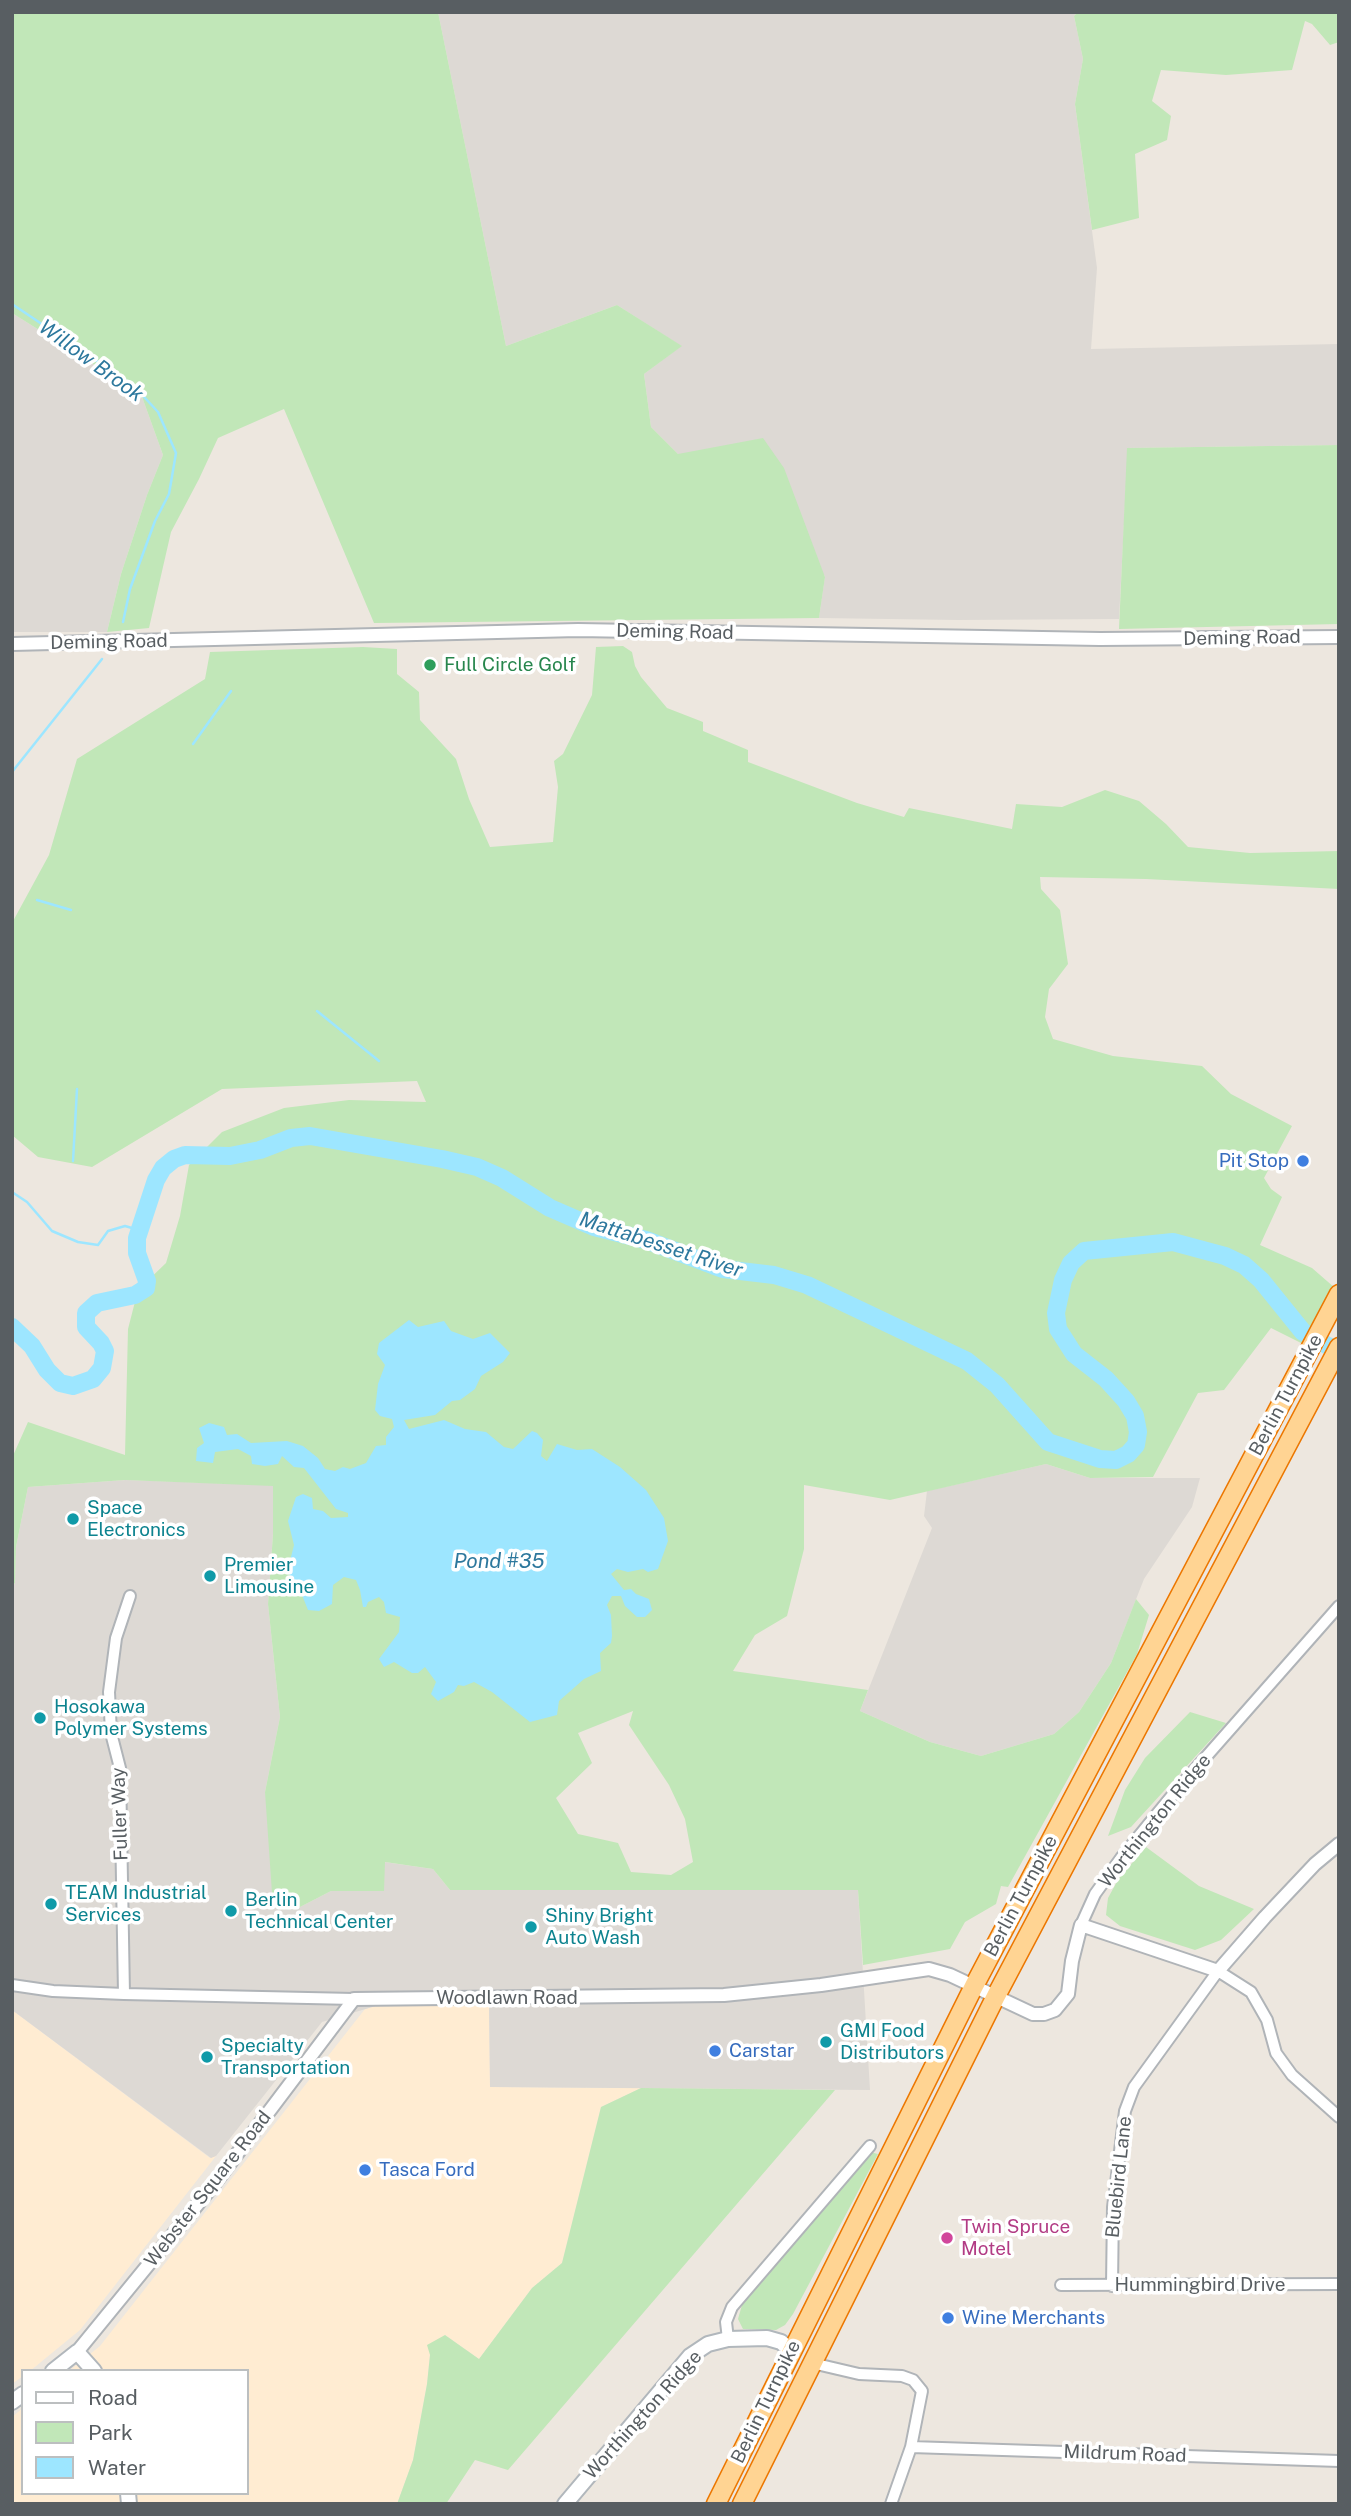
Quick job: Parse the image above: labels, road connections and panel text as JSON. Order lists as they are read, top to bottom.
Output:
{
  "streets": {
    "highway": ["Berlin Turnpike"],
    "main road": ["Worthington Ridge", "Webster Square Road"],
    "street": [
      "Deming Road",
      "Fuller Way",
      "Woodlawn Road",
      "Bluebird Lane",
      "Hummingbird Drive",
      "Mildrum Road"
    ]
  },
  "crossings": [
    ["Berlin Turnpike", "Worthington Ridge"],
    ["Berlin Turnpike", "Woodlawn Road"],
    ["Fuller Way", "Woodlawn Road"],
    ["Worthington Ridge", "Woodlawn Road"],
    ["Woodlawn Road", "Webster Square Road"],
    ["Bluebird Lane", "Hummingbird Drive"]
  ],
  "water": ["Willow Brook", "Mattabesset River", "Pond #35"],
  "places": [
    "Full Circle Golf",
    "Pit Stop",
    "Space Electronics",
    "Premier Limousine",
    "Hosokawa Polymer Systems",
    "TEAM Industrial Services",
    "Berlin Technical Center",
    "Shiny Bright Auto Wash",
    "GMI Food Distributors",
    "Carstar",
    "Specialty Transportation",
    "Tasca Ford",
    "Twin Spruce Motel",
    "Wine Merchants"
  ],
  "legend": ["Road", "Park", "Water"]
}
